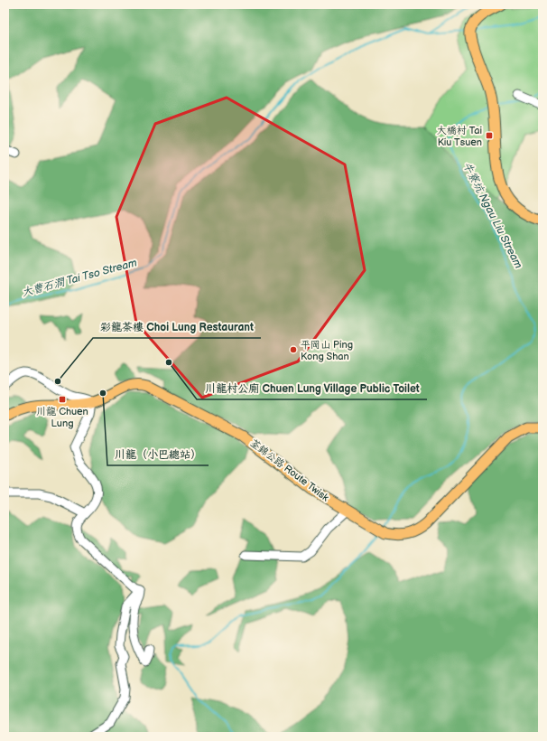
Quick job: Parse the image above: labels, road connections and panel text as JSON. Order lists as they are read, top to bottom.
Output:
{
  "streets": {
    "main road": ["荃錦公路 Route Twisk"]
  },
  "water": ["牛寮坑 Ngau Liu Stream", "大曹石澗 Tai Tso Stream"],
  "places": {
    "transit": ["大橋村 Tai Kiu Tsuen", "川龍 Chuen Lung"],
    "other": [
      "平岡山 Ping Kong Shan",
      "川龍村公廁 Chuen Lung Village Public Toilet",
      "彩龍茶樓 Choi Lung Restaurant",
      "川龍（小巴總站）"
    ]
  }
}
